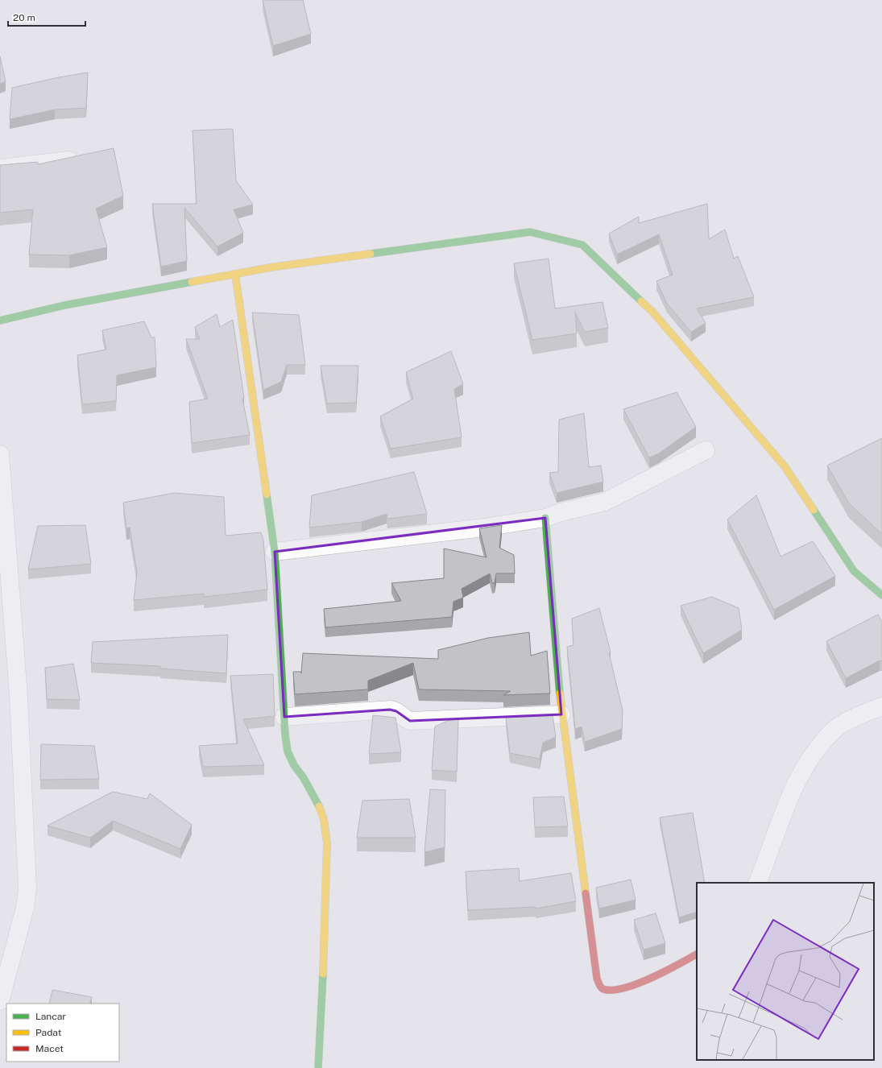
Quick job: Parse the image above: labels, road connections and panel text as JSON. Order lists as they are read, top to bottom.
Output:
{
  "legend": ["Lancar", "Padat", "Macet"],
  "scale_bar": "20 m"
}
